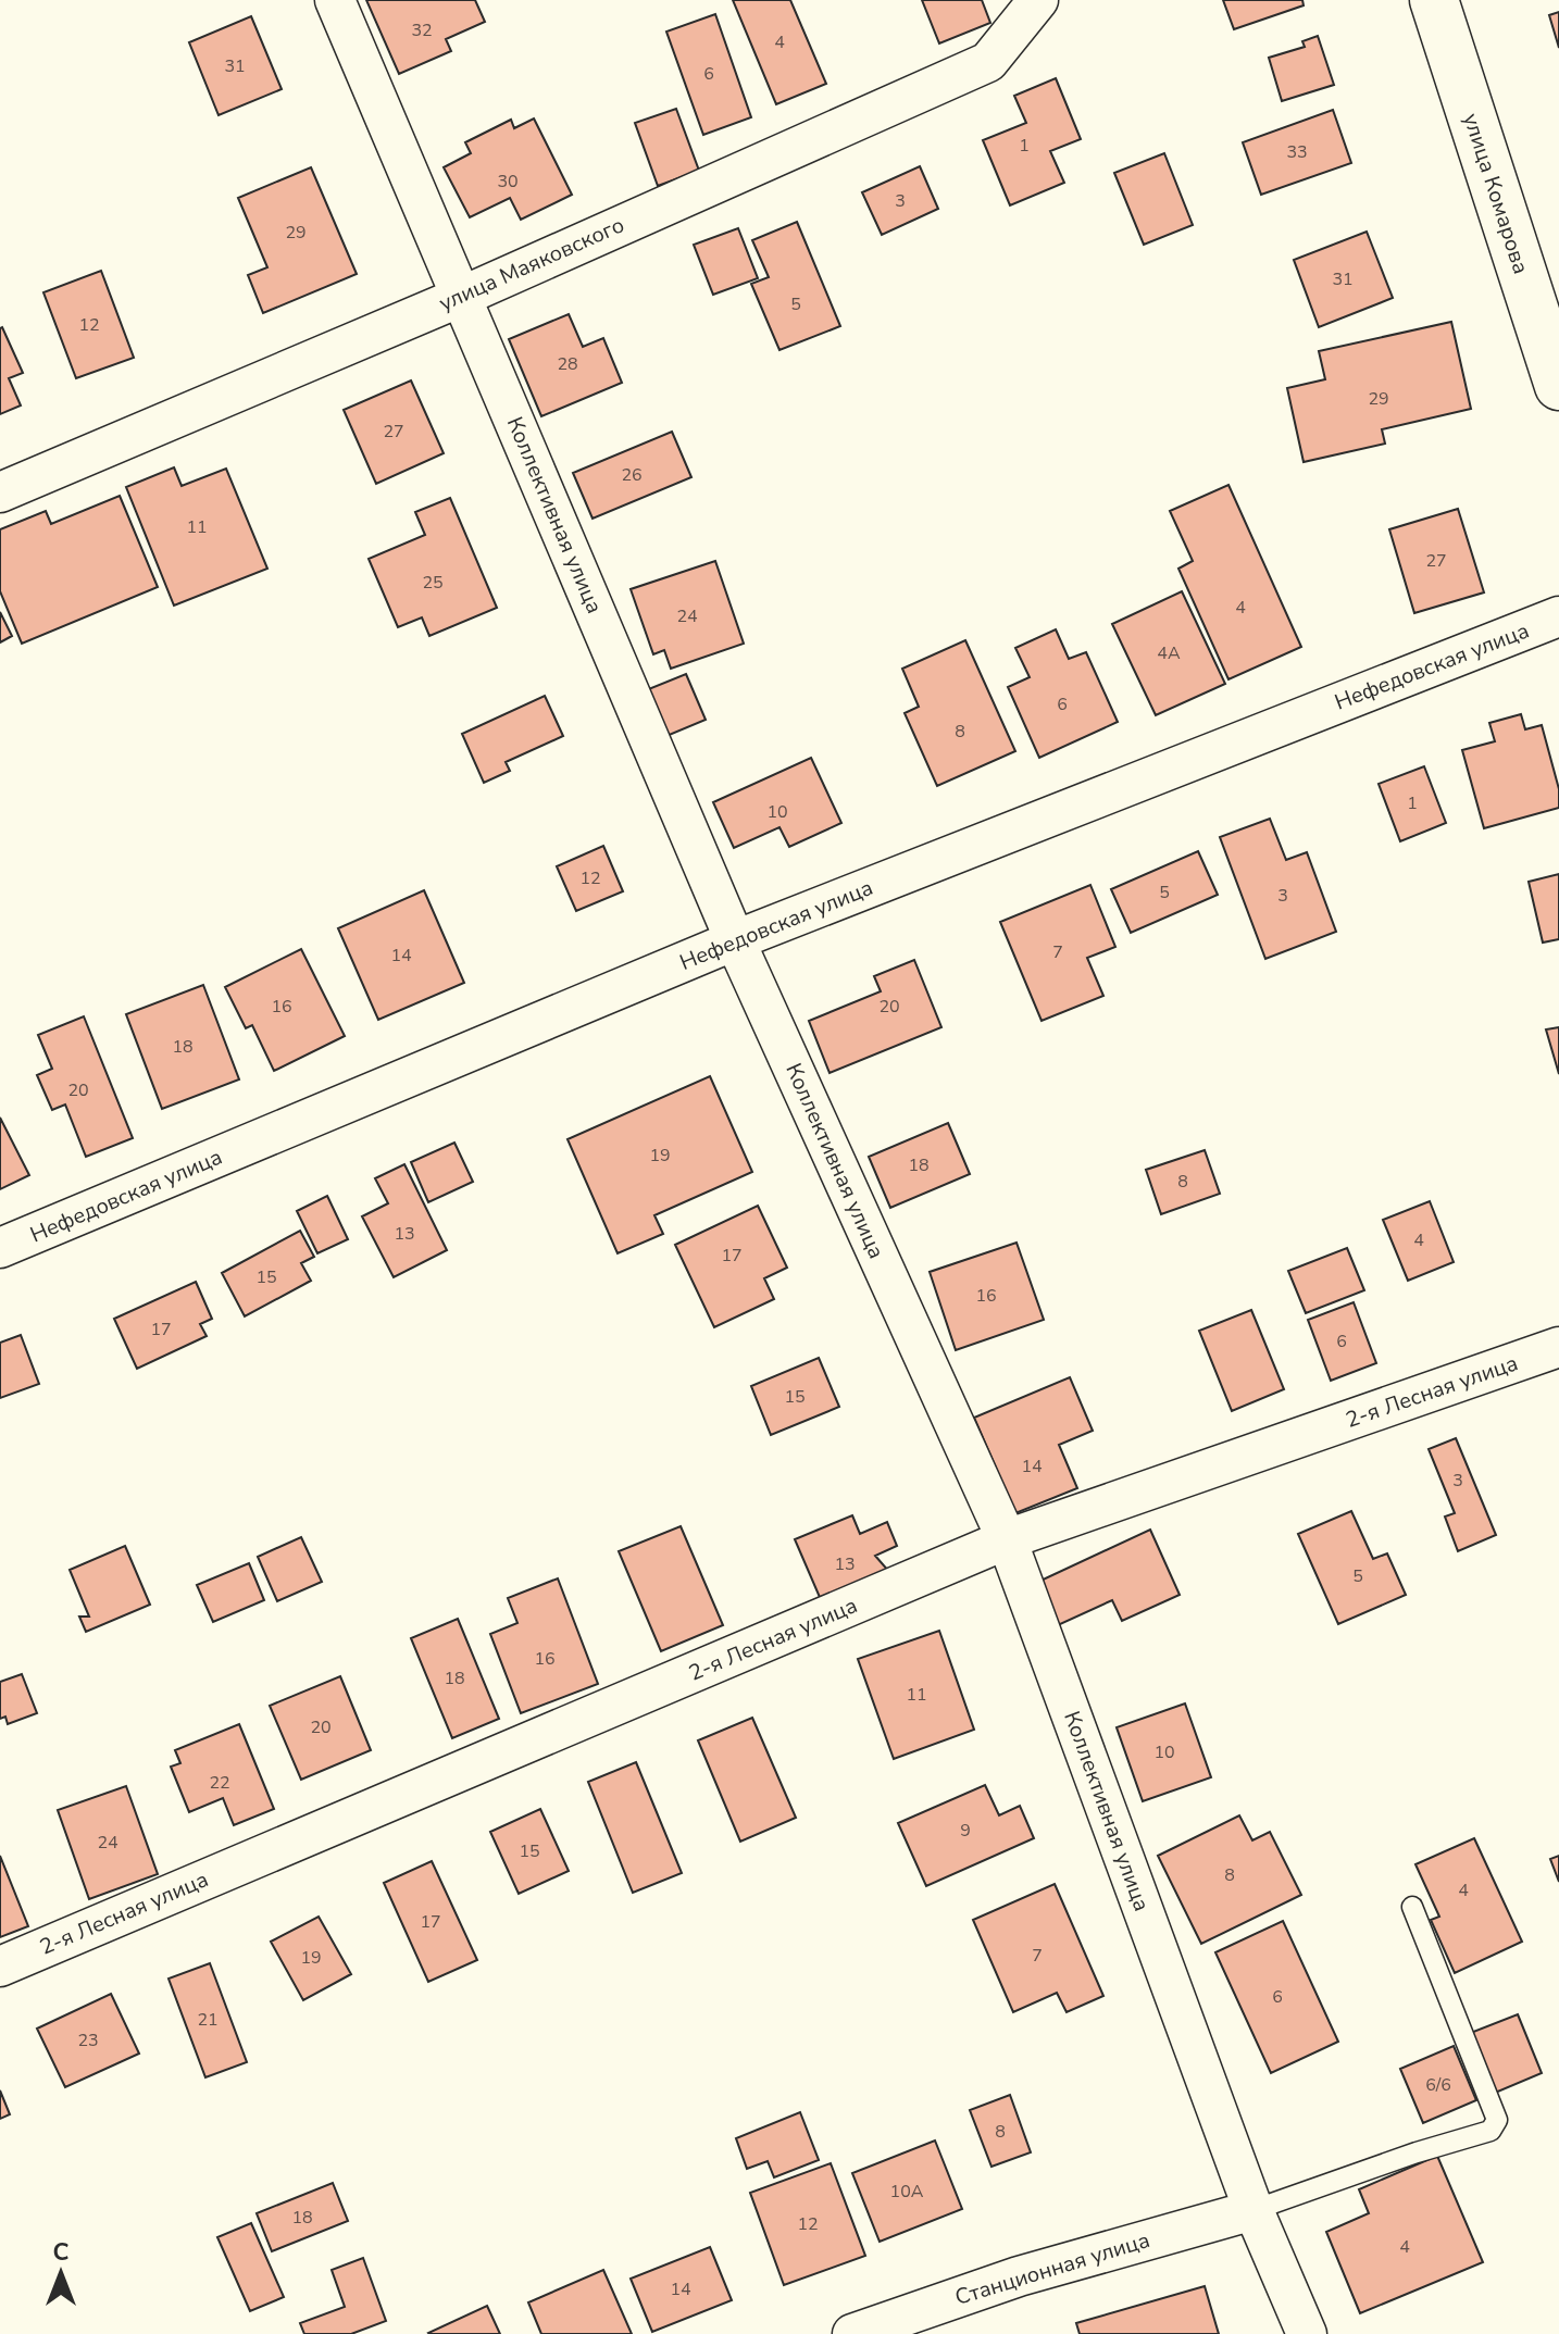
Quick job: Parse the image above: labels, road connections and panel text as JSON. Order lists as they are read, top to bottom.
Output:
{
  "streets": {
    "street": [
      "улица Комарова",
      "улица Маяковского",
      "Коллективная улица",
      "Нефедовская улица",
      "2-я Лесная улица",
      "Станционная улица"
    ]
  },
  "crossings": [
    ["улица Маяковского", "Коллективная улица"],
    ["Коллективная улица", "Нефедовская улица"],
    ["Коллективная улица", "2-я Лесная улица"],
    ["Коллективная улица", "Станционная улица"]
  ],
  "house_numbers": [
    "32",
    "4",
    "31",
    "6",
    "1",
    "33",
    "30",
    "3",
    "29",
    "31",
    "5",
    "12",
    "28",
    "29",
    "27",
    "26",
    "11",
    "27",
    "25",
    "4",
    "24",
    "4А",
    "6",
    "8",
    "1",
    "10",
    "12",
    "5",
    "3",
    "7",
    "14",
    "16",
    "20",
    "18",
    "20",
    "19",
    "18",
    "8",
    "13",
    "4",
    "17",
    "15",
    "16",
    "17",
    "6",
    "15",
    "14",
    "3",
    "13",
    "5",
    "16",
    "18",
    "11",
    "20",
    "10",
    "22",
    "9",
    "24",
    "15",
    "8",
    "4",
    "17",
    "7",
    "19",
    "6",
    "21",
    "23",
    "6/6",
    "8",
    "10А",
    "18",
    "12",
    "4",
    "14"
  ],
  "north": "top"
}
